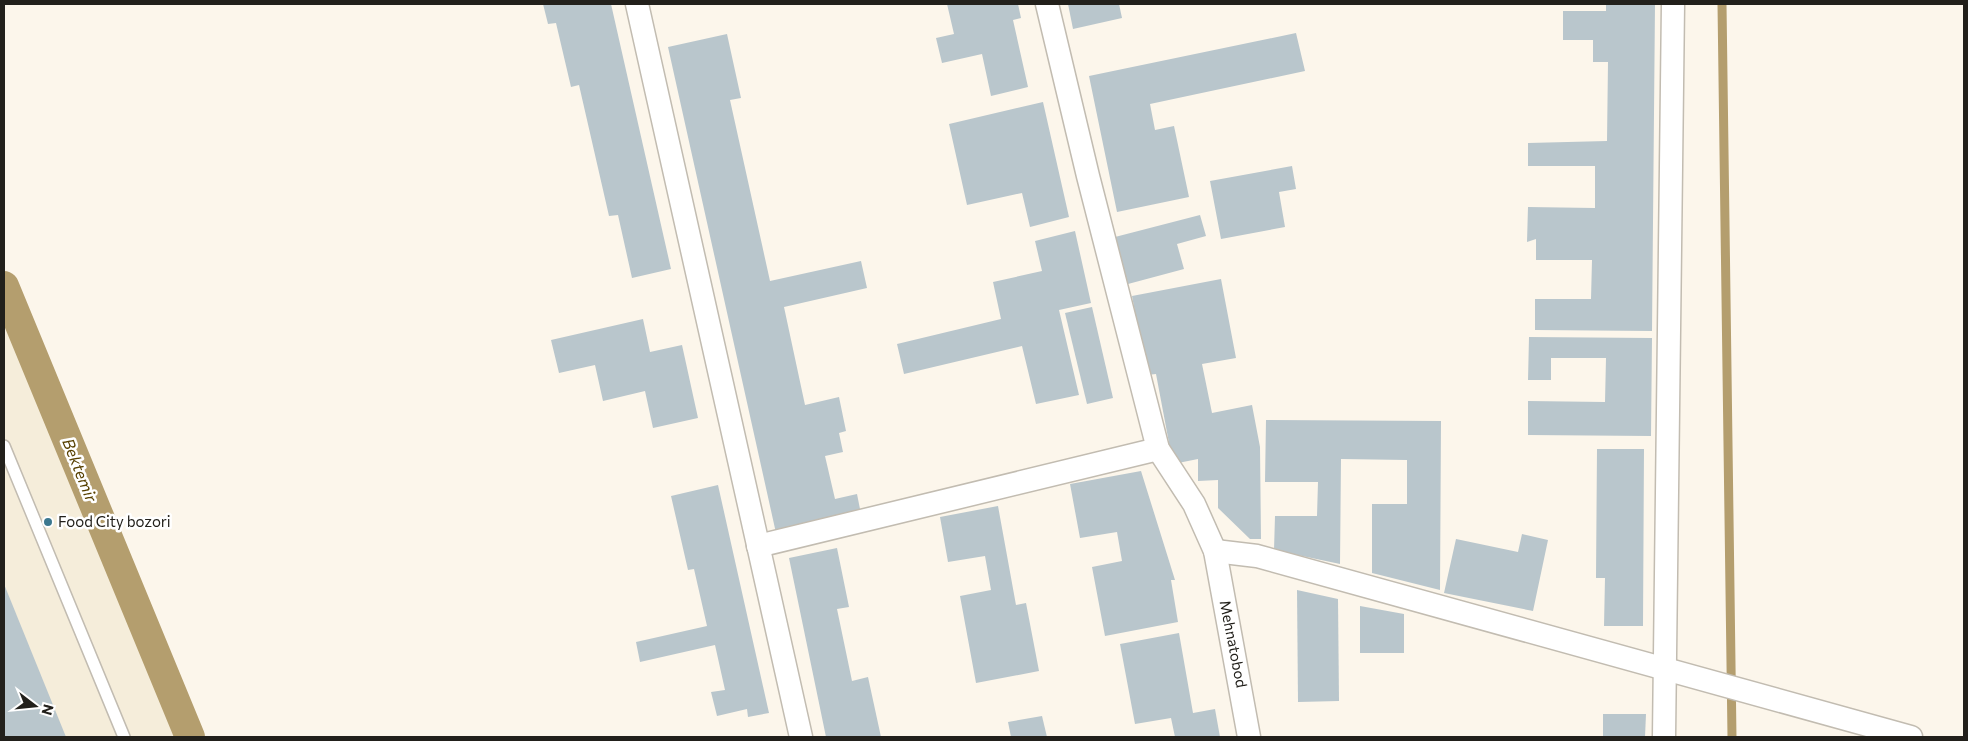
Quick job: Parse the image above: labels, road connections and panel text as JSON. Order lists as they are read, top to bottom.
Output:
{
  "streets": {
    "street": ["Mehnatobod"]
  },
  "water": ["Bektemir"],
  "places": ["Food City bozori"],
  "north": "right"
}
